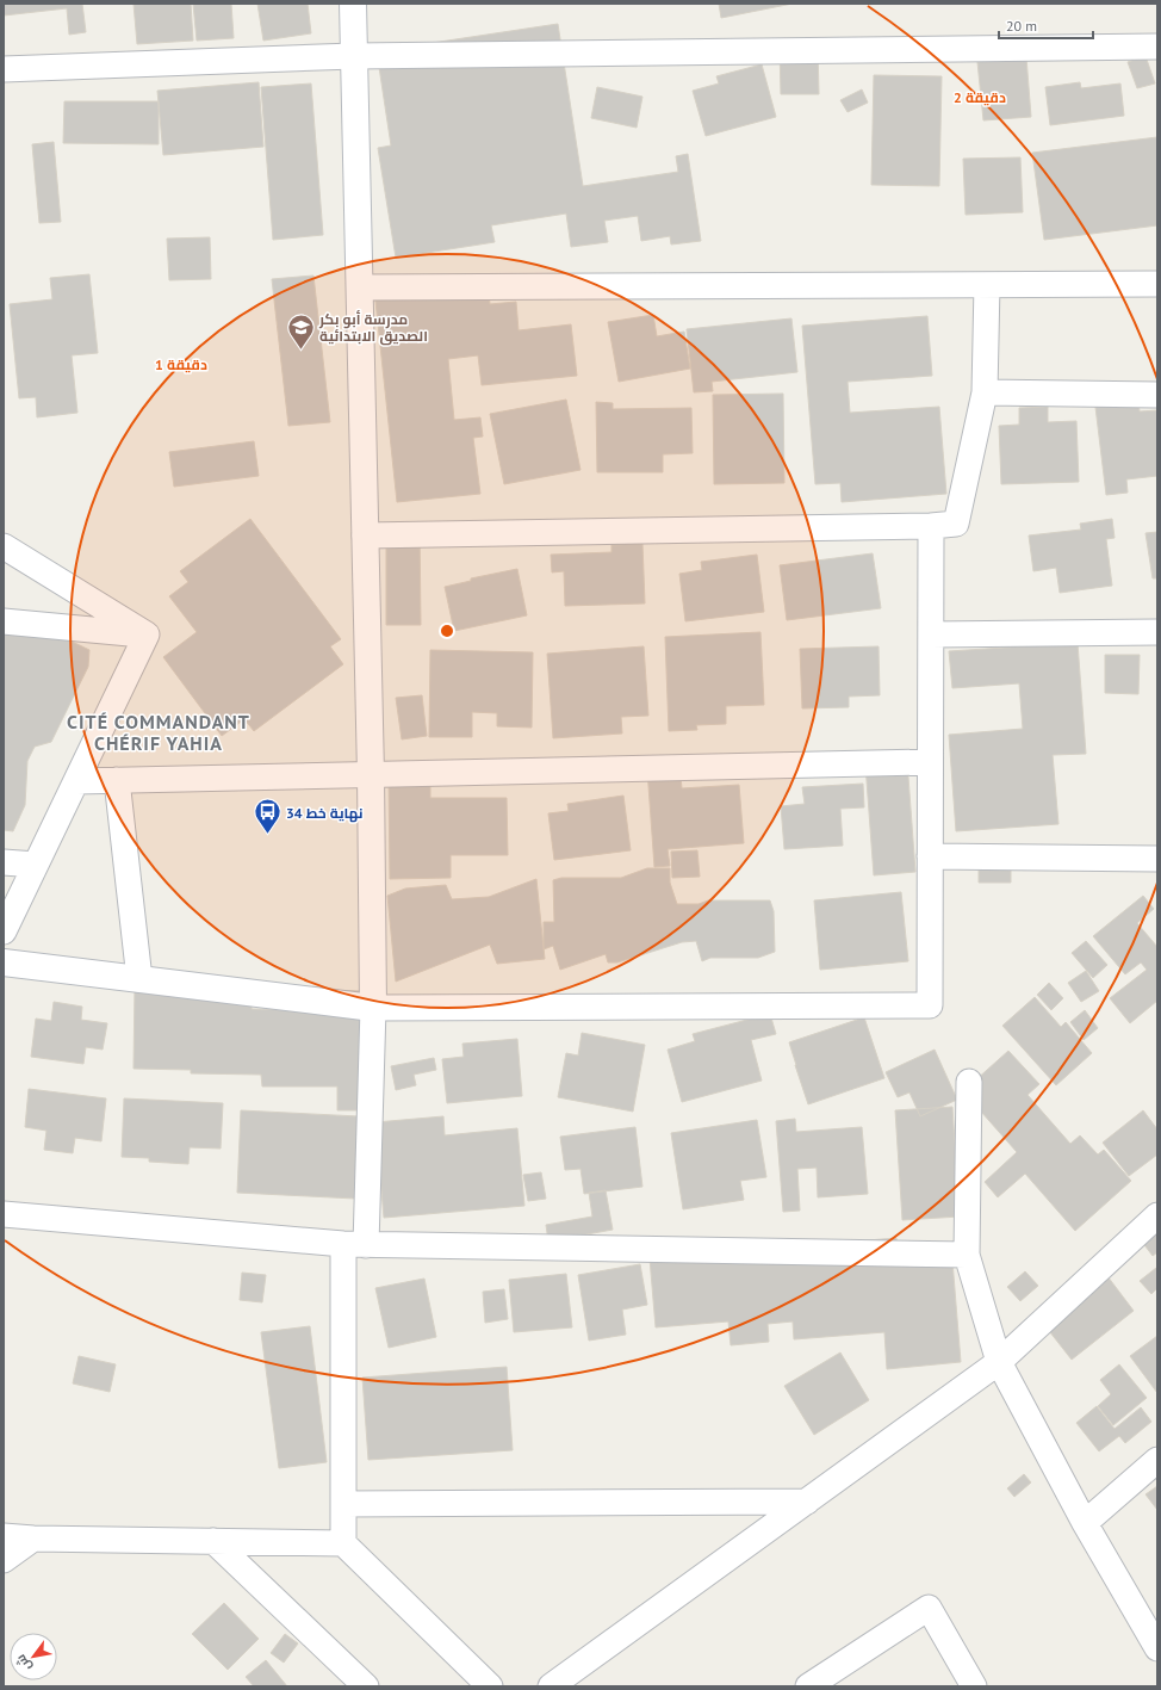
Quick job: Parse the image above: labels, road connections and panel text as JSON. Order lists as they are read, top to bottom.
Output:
{
  "districts": ["CITÉ COMMANDANT CHÉRIF YAHIA"],
  "places": {
    "school or university": ["مدرسة أبو بكر الصديق الابتدائية"],
    "bus stop": ["نهاية خط 34"]
  },
  "scale_bar": "20 m",
  "north": "bottom left",
  "rings": ["2 دقيقة", "1 دقيقة"]
}
